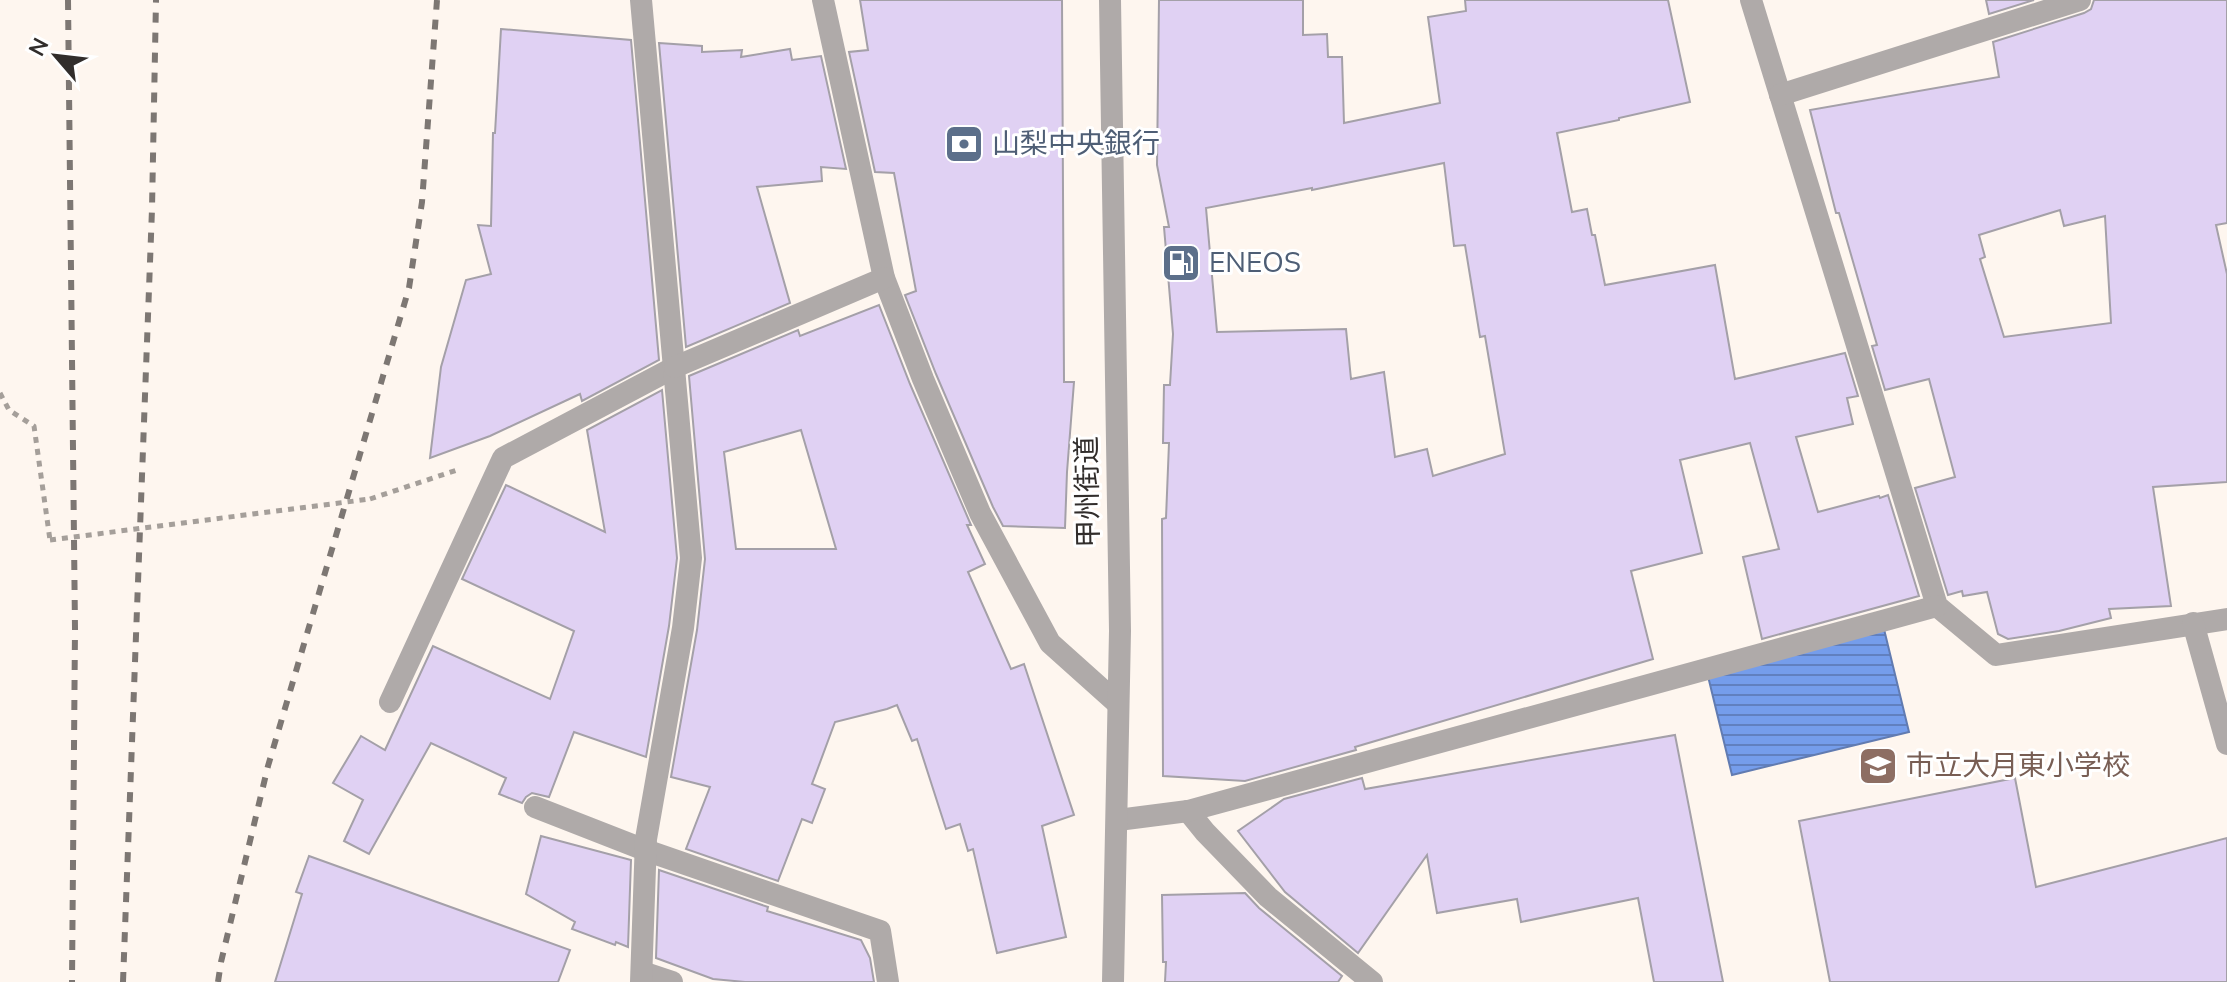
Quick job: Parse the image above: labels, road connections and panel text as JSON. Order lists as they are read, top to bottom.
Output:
{
  "streets": {
    "street": ["甲州街道"]
  },
  "places": {
    "bank": ["山梨中央銀行"],
    "fuel station": ["ENEOS"],
    "school or university": ["市立大月東小学校"]
  },
  "north": "top left"
}
